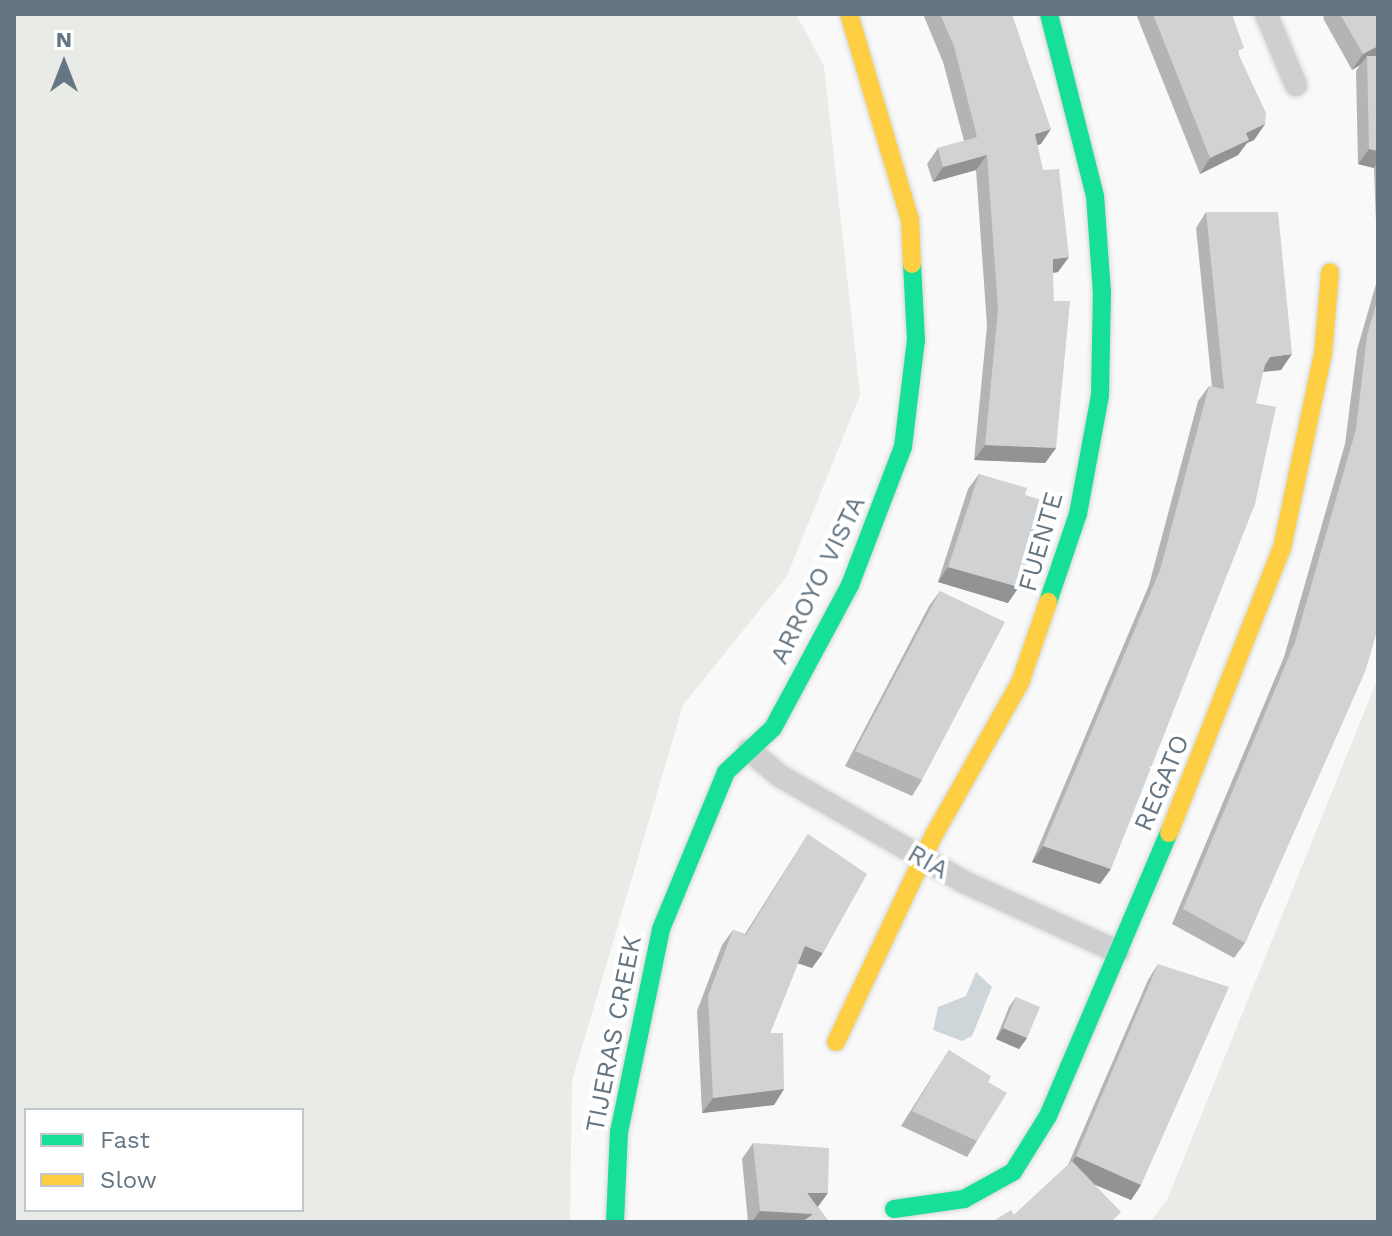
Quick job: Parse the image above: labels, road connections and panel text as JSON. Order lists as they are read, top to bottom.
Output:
{
  "streets": {
    "street": [
      "FUENTE",
      "ARROYO VISTA",
      "REGATO",
      "RIA",
      "TIJERAS CREEK"
    ]
  },
  "crossings": [
    ["FUENTE", "RIA"],
    ["ARROYO VISTA", "RIA"],
    ["ARROYO VISTA", "TIJERAS CREEK"],
    ["REGATO", "RIA"]
  ],
  "legend": ["Fast", "Slow"],
  "north": "top"
}
